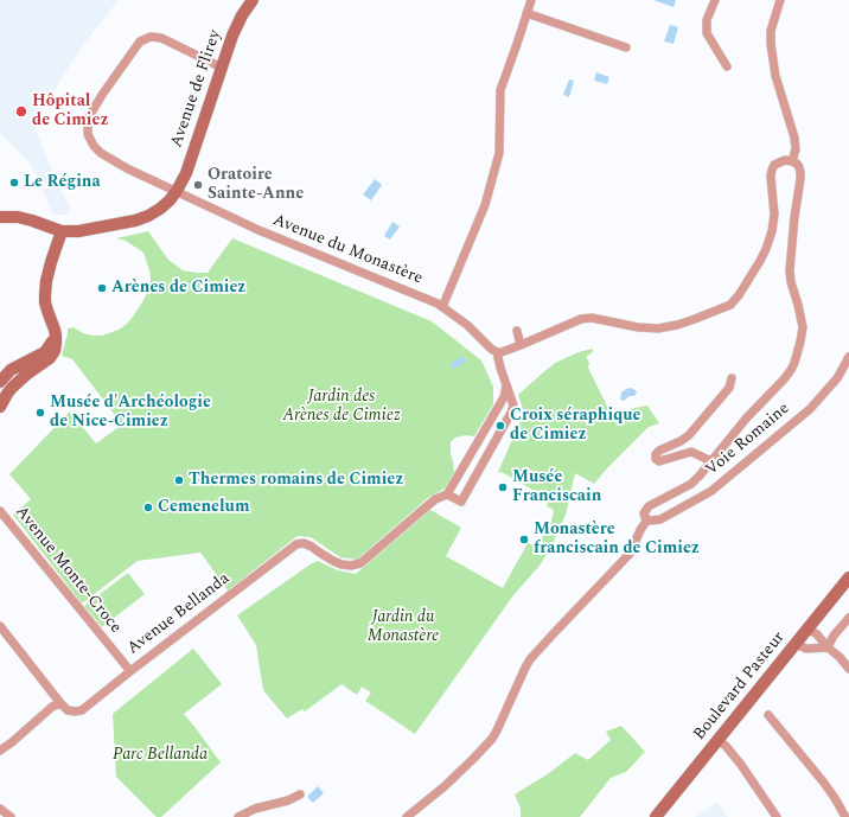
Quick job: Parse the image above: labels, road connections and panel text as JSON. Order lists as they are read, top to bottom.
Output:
{
  "streets": {
    "street": [
      "Avenue de Flirey",
      "Avenue du Monastère",
      "Voie Romaine",
      "Avenue Monte-Croce",
      "Avenue Bellanda",
      "Boulevard Pasteur"
    ]
  },
  "crossings": [
    ["Avenue de Flirey", "Avenue du Monastère"],
    ["Avenue Monte-Croce", "Avenue Bellanda"]
  ],
  "parks": ["Jardin des Arènes de Cimiez", "Jardin du Monastère", "Parc Bellanda"],
  "places": [
    "Hôpital de Cimiez",
    "Le Régina",
    "Oratoire Sainte-Anne",
    "Arènes de Cimiez",
    "Musée d'Archéologie de Nice-Cimiez",
    "Croix séraphique de Cimiez",
    "Thermes romains de Cimiez",
    "Musée Franciscain",
    "Cemenelum",
    "Monastère franciscain de Cimiez"
  ]
}
